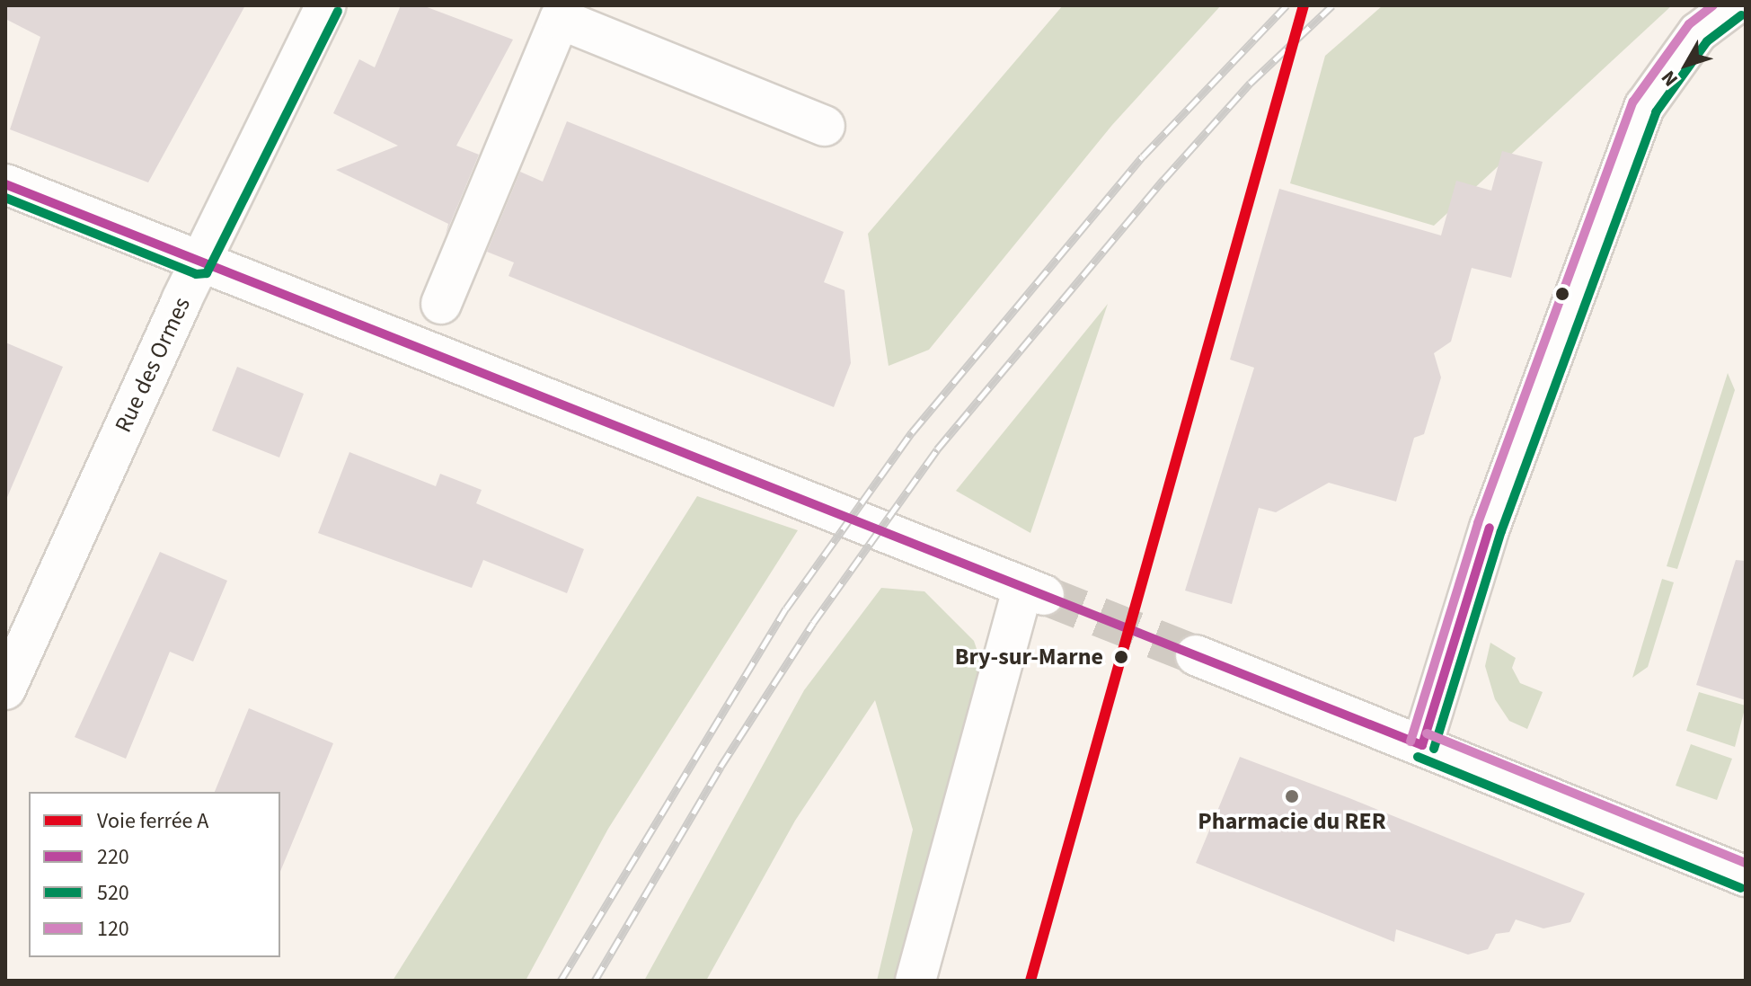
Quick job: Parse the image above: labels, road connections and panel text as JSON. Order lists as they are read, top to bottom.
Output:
{
  "streets": {
    "main road": ["Rue des Ormes"]
  },
  "places": ["Bry-sur-Marne", "Pharmacie du RER"],
  "lines": [
    "rail line A",
    "transit line 120",
    "transit line 520",
    "transit line 220"
  ],
  "legend": [
    "Voie ferrée A",
    "220",
    "520",
    "120"
  ],
  "north": "bottom left"
}
